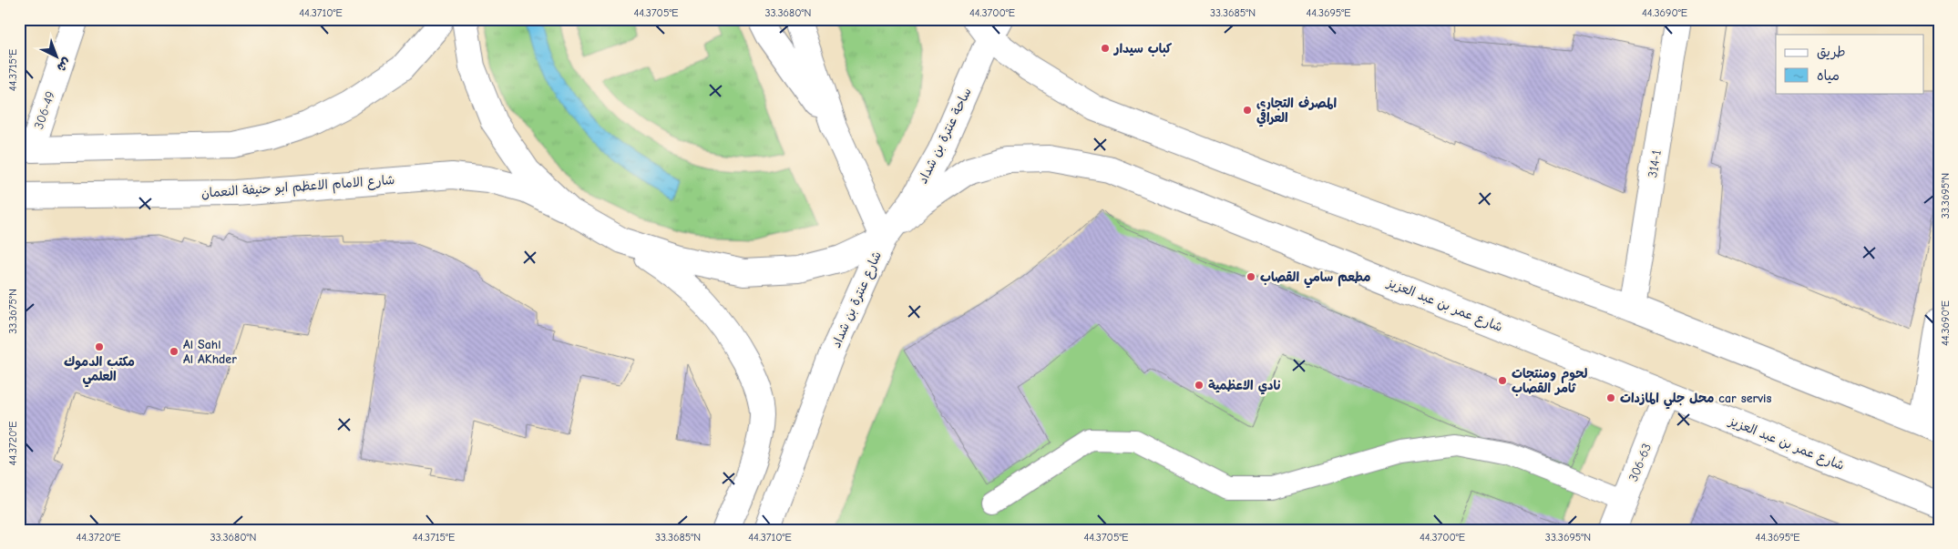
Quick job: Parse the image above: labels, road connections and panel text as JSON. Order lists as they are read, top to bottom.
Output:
{
  "streets": {
    "street": [
      "306-49",
      "ساحة عنترة بن شداد",
      "314-1",
      "شارع الامام الاعظم ابو حنيفة النعمان",
      "شارع عنترة بن شداد",
      "شارع عمر بن عبد العزيز",
      "306-63"
    ]
  },
  "crossings": [
    ["ساحة عنترة بن شداد", "شارع الامام الاعظم ابو حنيفة النعمان"],
    ["ساحة عنترة بن شداد", "شارع عنترة بن شداد"],
    ["ساحة عنترة بن شداد", "شارع عمر بن عبد العزيز"],
    ["شارع عنترة بن شداد", "شارع عمر بن عبد العزيز"],
    ["شارع عمر بن عبد العزيز", "306-63"]
  ],
  "places": [
    "كباب سيدار",
    "المصرف التجاري العراقي",
    "مطعم سامي القصاب",
    "مكتب الدموك العلمي",
    "Al Sahl Al AKhder",
    "لحوم ومنتجات ثامر القصاب",
    "نادي الاعظمية",
    "محل جلي المازدات car servis"
  ],
  "legend": ["طريق", "مياه"],
  "north": "bottom right",
  "coordinates": [
    "44.3710°E",
    "44.3705°E",
    "33.3680°N",
    "44.3700°E",
    "33.3685°N",
    "44.3695°E",
    "44.3690°E",
    "44.3715°E",
    "33.3695°N",
    "33.3675°N",
    "44.3720°E"
  ]
}
